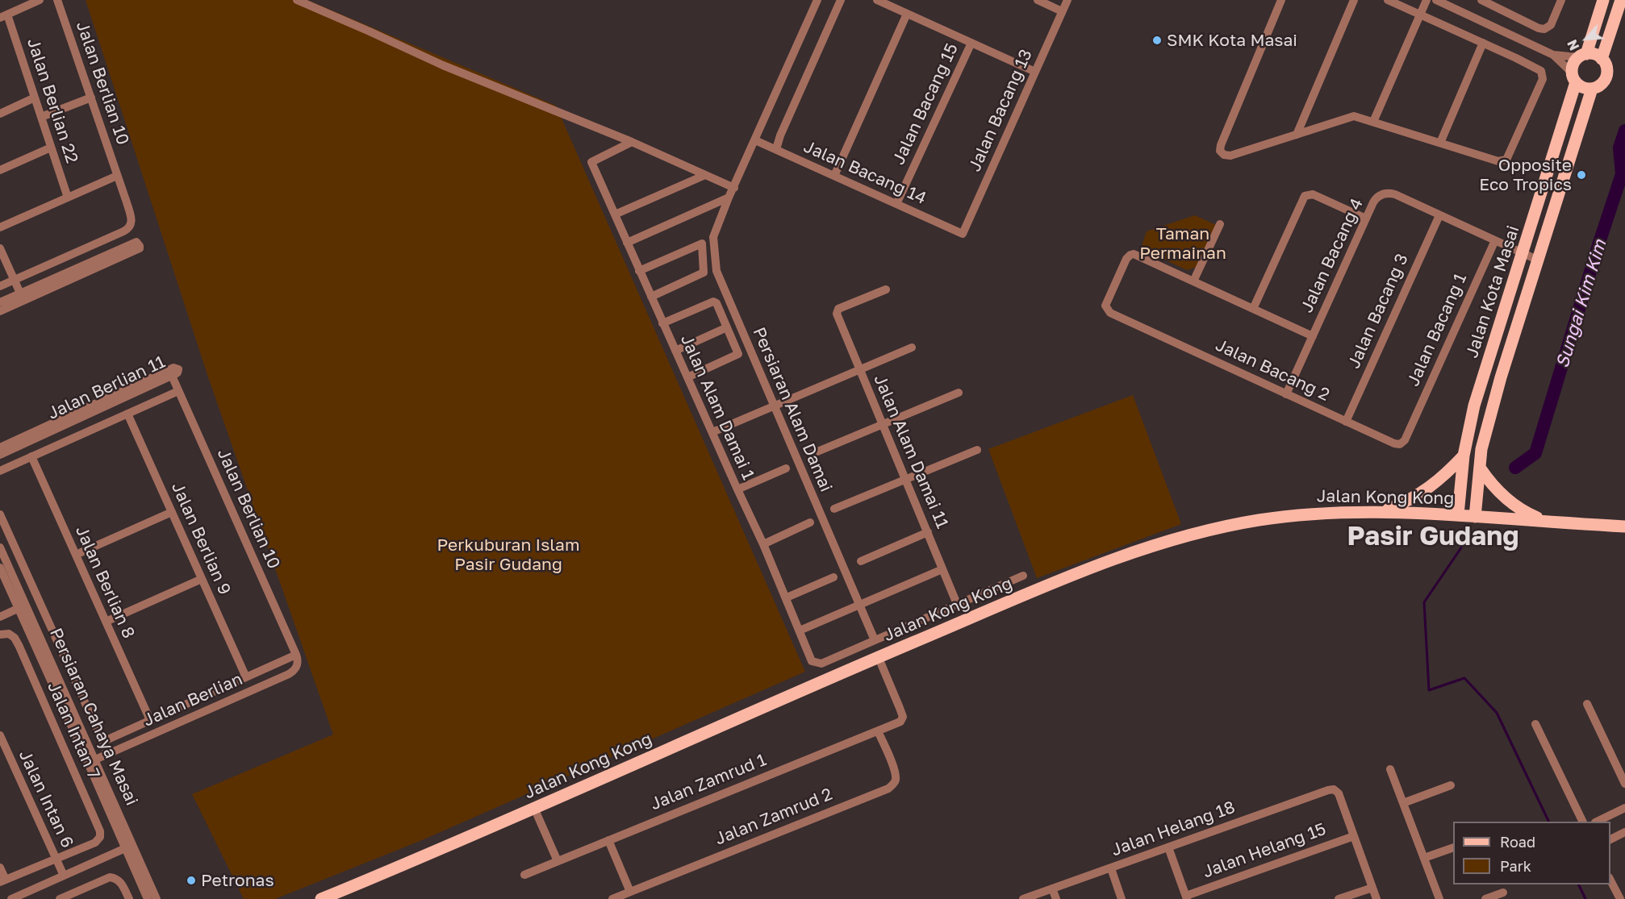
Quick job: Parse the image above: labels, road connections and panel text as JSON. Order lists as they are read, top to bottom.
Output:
{
  "streets": {
    "main road": ["Jalan Kota Masai", "Jalan Kong Kong"],
    "street": [
      "Jalan Berlian 10",
      "Jalan Berlian 22",
      "Jalan Bacang 15",
      "Jalan Bacang 13",
      "Jalan Bacang 14",
      "Jalan Bacang 4",
      "Jalan Bacang 3",
      "Jalan Bacang 1",
      "Jalan Bacang 2",
      "Jalan Berlian 11",
      "Jalan Alam Damai 1",
      "Persiaran Alam Damai",
      "Jalan Alam Damai 11",
      "Jalan Berlian 9",
      "Jalan Berlian 8",
      "Jalan Berlian",
      "Persiaran Cahaya Masai",
      "Jalan Intan 7",
      "Jalan Zamrud 1",
      "Jalan Intan 6",
      "Jalan Zamrud 2",
      "Jalan Helang 18",
      "Jalan Helang 15"
    ]
  },
  "crossings": [
    ["Jalan Berlian 10", "Jalan Berlian 11"],
    ["Jalan Berlian 10", "Jalan Berlian"],
    ["Jalan Bacang 15", "Jalan Bacang 14"],
    ["Jalan Bacang 13", "Jalan Bacang 14"],
    ["Jalan Bacang 14", "Persiaran Alam Damai"],
    ["Jalan Bacang 4", "Jalan Kota Masai"],
    ["Jalan Bacang 4", "Jalan Bacang 3"],
    ["Jalan Bacang 4", "Jalan Bacang 1"],
    ["Jalan Bacang 4", "Jalan Bacang 2"],
    ["Jalan Kota Masai", "Jalan Kong Kong"],
    ["Jalan Bacang 3", "Jalan Bacang 2"],
    ["Jalan Bacang 1", "Jalan Bacang 2"],
    ["Jalan Alam Damai 1", "Persiaran Alam Damai"],
    ["Jalan Kong Kong", "Jalan Zamrud 1"],
    ["Jalan Berlian", "Persiaran Cahaya Masai"],
    ["Jalan Intan 7", "Jalan Intan 6"],
    ["Jalan Zamrud 1", "Jalan Zamrud 2"],
    ["Jalan Helang 18", "Jalan Helang 15"]
  ],
  "districts": ["Pasir Gudang"],
  "water": ["Sungai Kim Kim"],
  "parks": ["Taman Permainan", "Perkuburan Islam Pasir Gudang"],
  "places": ["SMK Kota Masai", "Opposite Eco Tropics", "Petronas"],
  "legend": ["Road", "Park"],
  "north": "bottom left"
}
